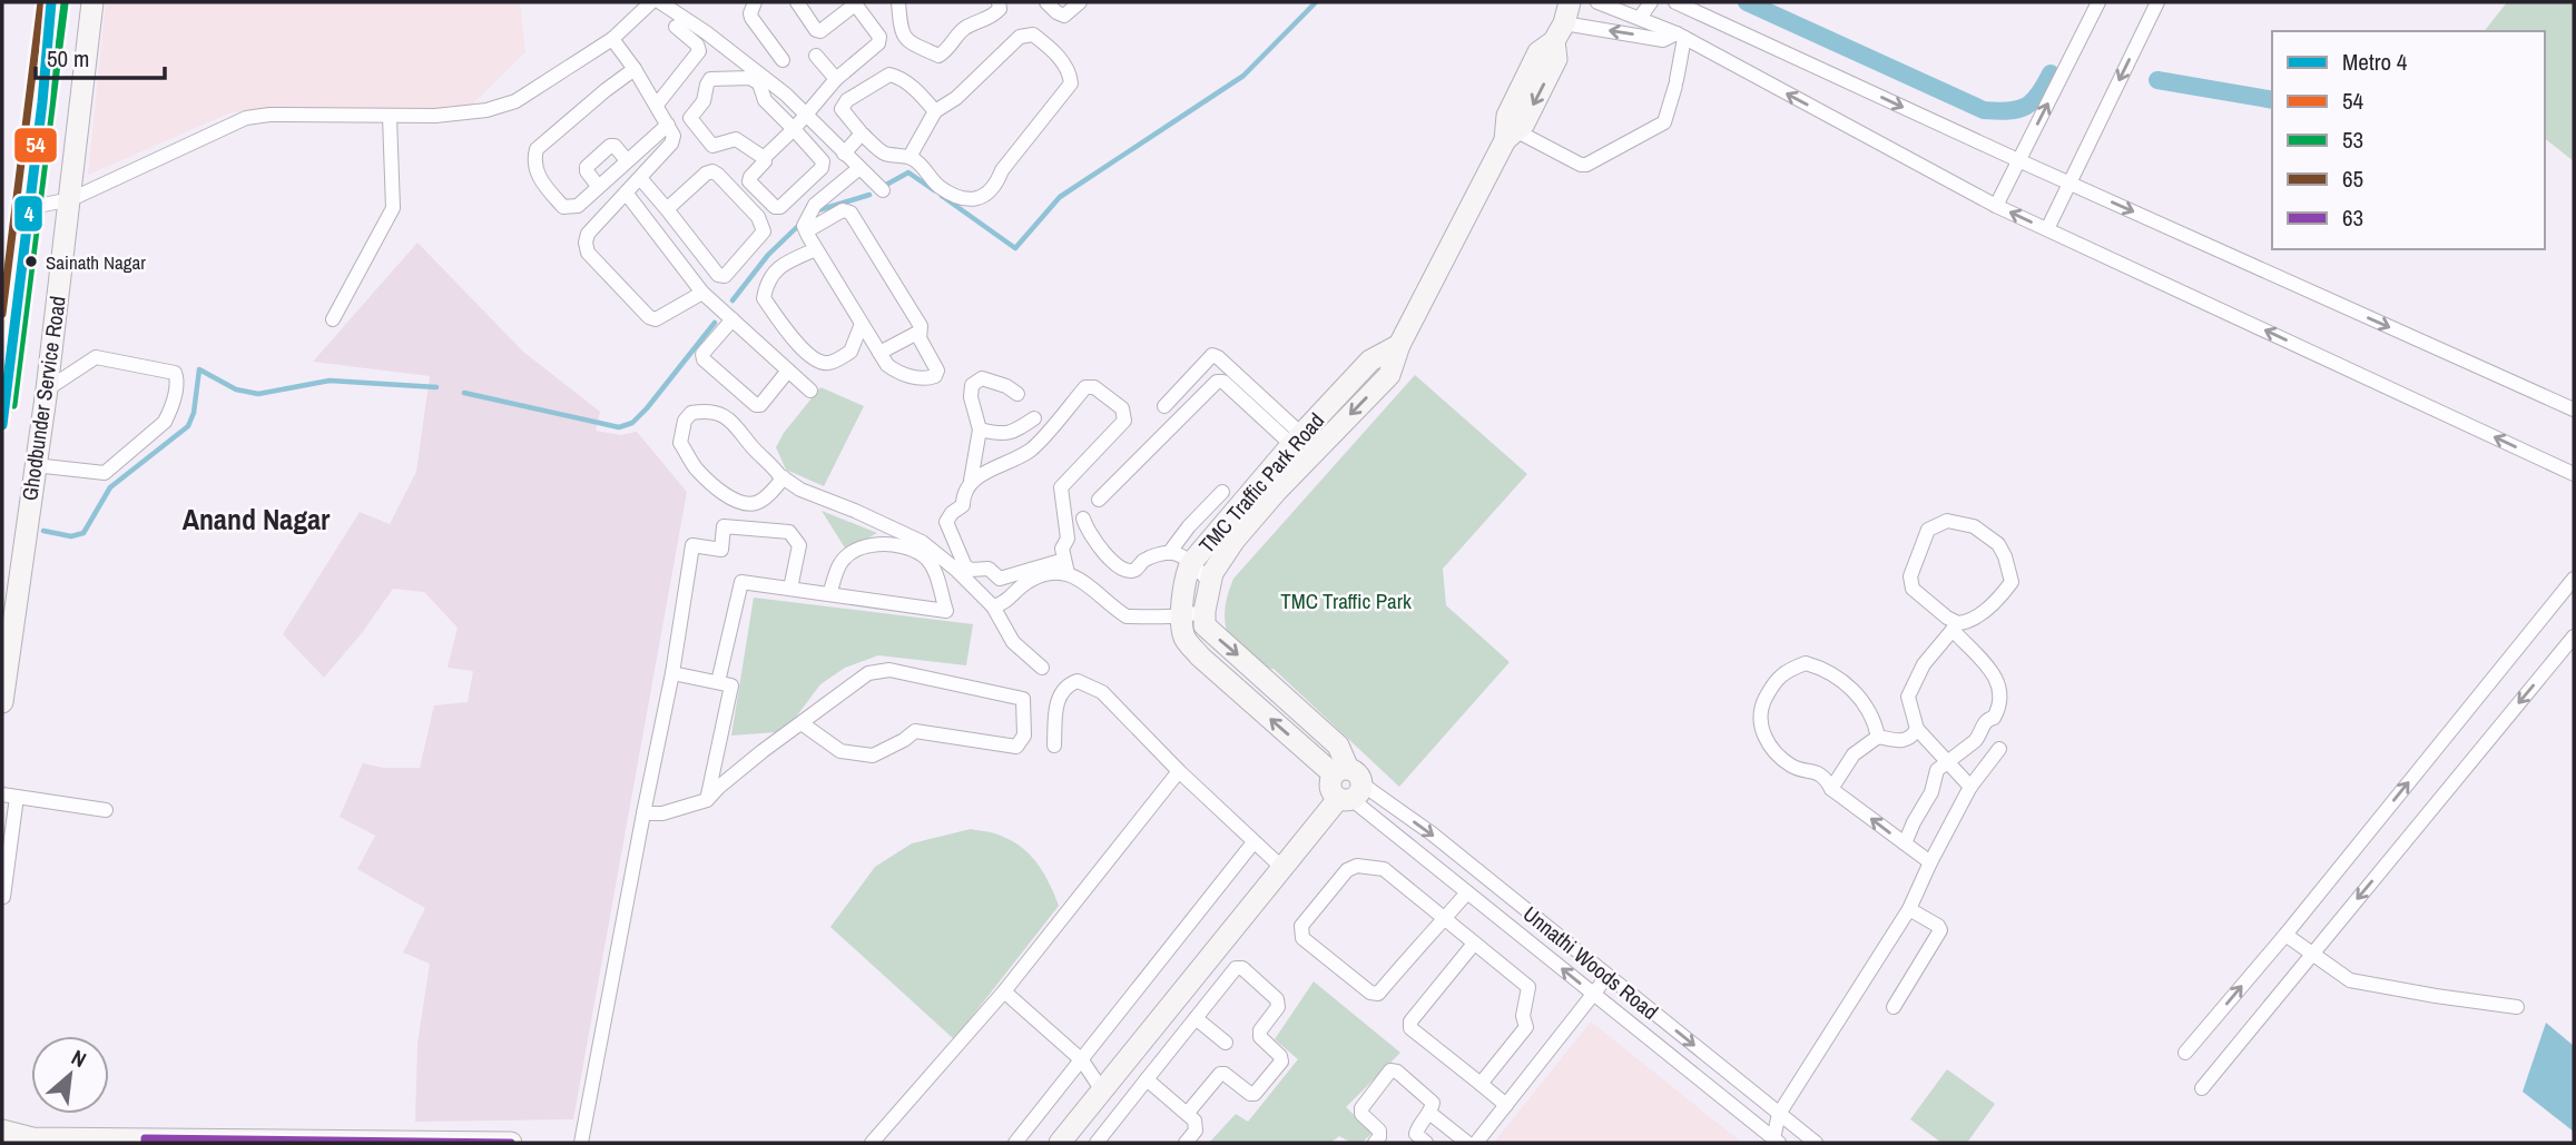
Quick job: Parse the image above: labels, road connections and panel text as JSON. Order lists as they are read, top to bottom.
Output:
{
  "streets": {
    "street": ["Ghodbunder Service Road", "TMC Traffic Park Road", "Unnathi Woods Road"]
  },
  "districts": ["Anand Nagar"],
  "parks": ["TMC Traffic Park"],
  "places": ["Sainath Nagar"],
  "lines": [
    "metro line 4",
    "transit line 54",
    "transit line 65",
    "transit line 53",
    "transit line 63"
  ],
  "legend": [
    "Metro 4",
    "54",
    "53",
    "65",
    "63"
  ],
  "scale_bar": "50 m",
  "north": "top right"
}
